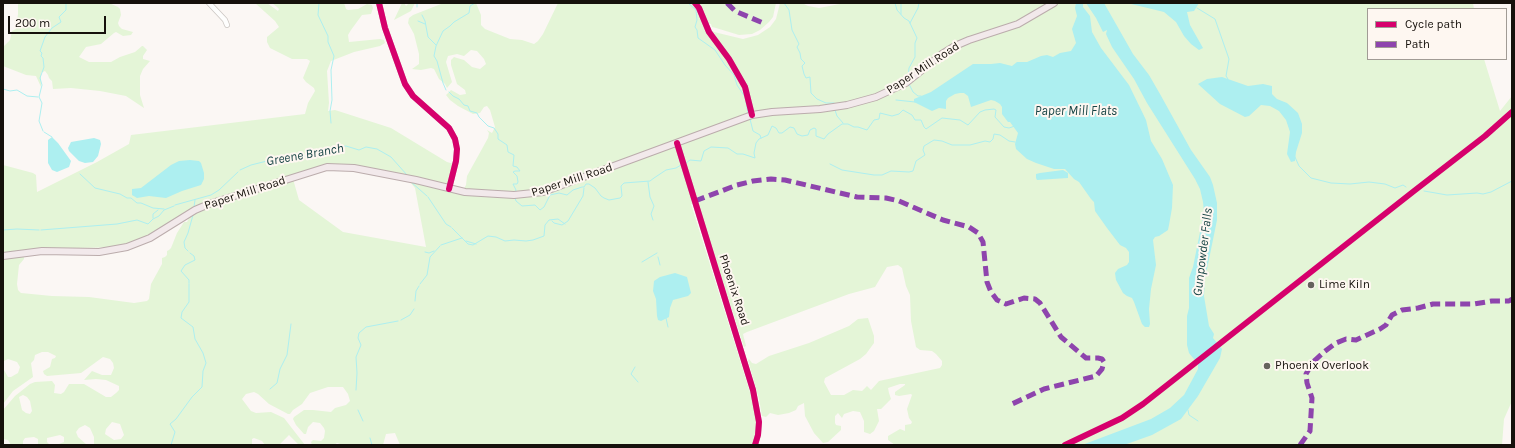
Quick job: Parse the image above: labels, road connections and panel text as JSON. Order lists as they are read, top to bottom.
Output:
{
  "streets": {
    "main road": ["Paper Mill Road"],
    "street": ["Phoenix Road"]
  },
  "crossings": [
    ["Paper Mill Road", "Phoenix Road"]
  ],
  "water": ["Paper Mill Flats", "Greene Branch", "Gunpowder Falls"],
  "places": ["Lime Kiln", "Phoenix Overlook"],
  "legend": ["Cycle path", "Path"],
  "scale_bar": "200 m"
}
